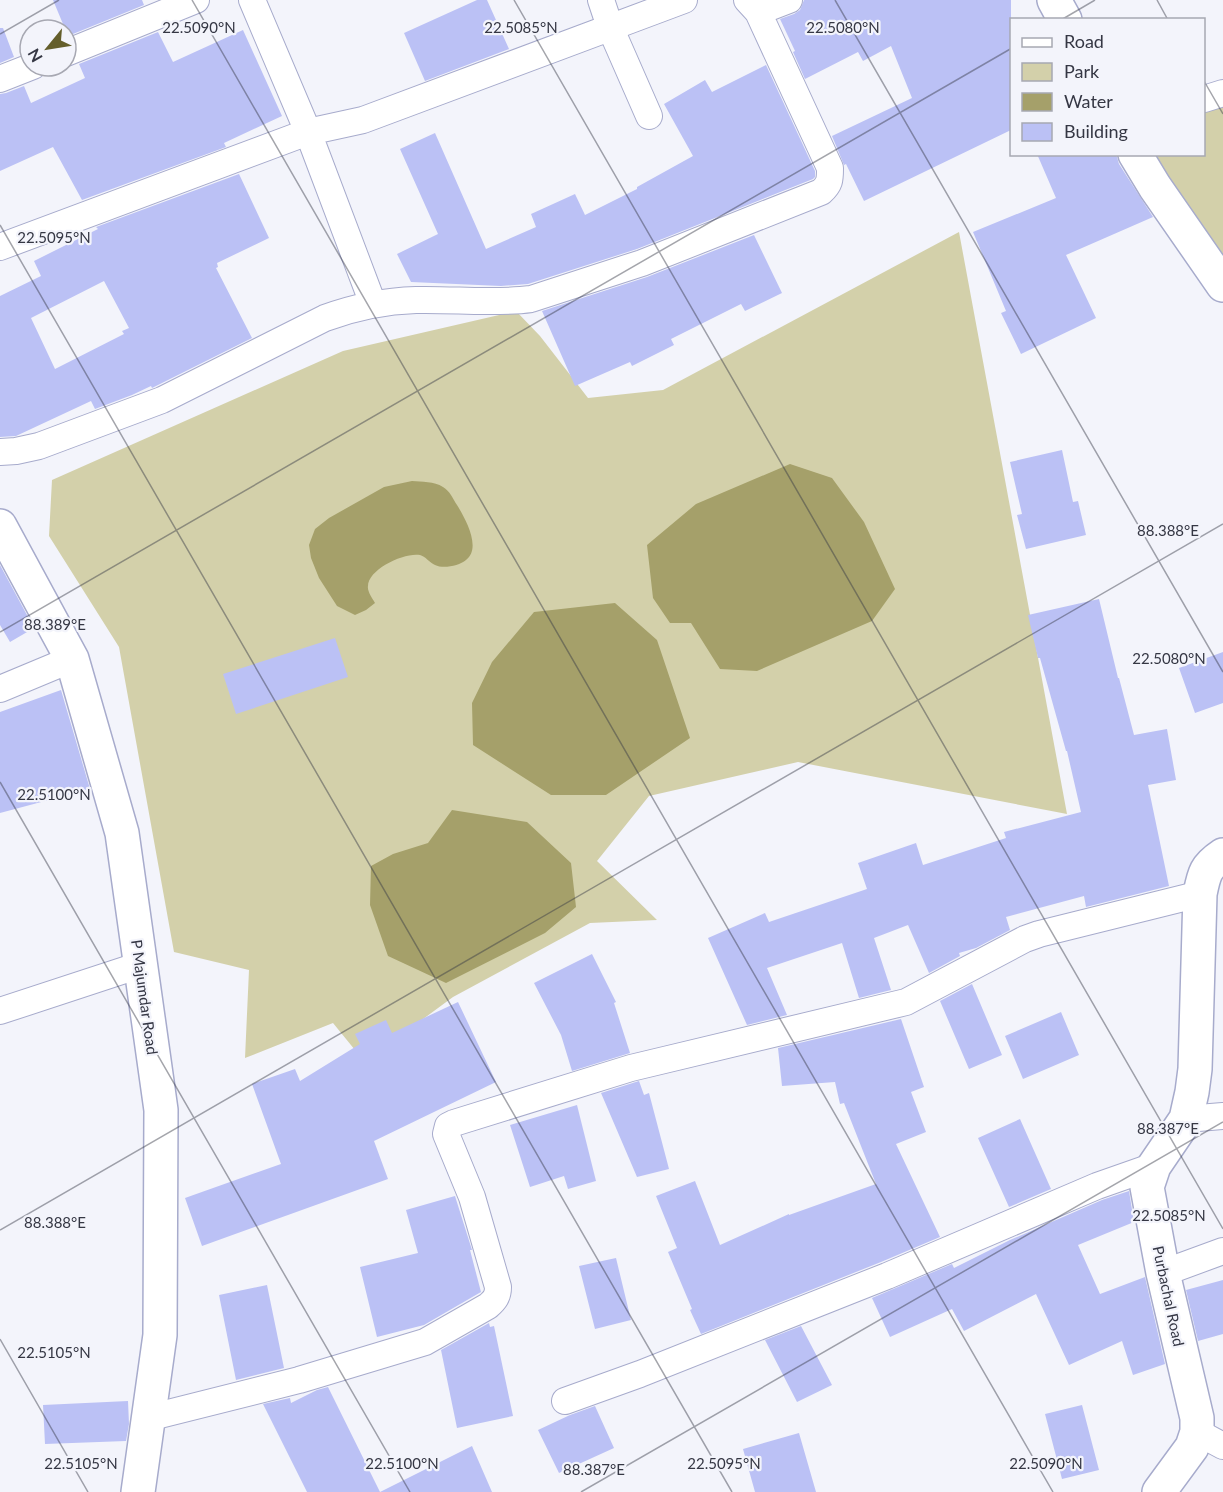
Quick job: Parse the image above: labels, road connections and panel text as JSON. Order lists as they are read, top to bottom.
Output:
{
  "streets": {
    "street": ["P Majumdar Road", "Purbachal Road"]
  },
  "legend": [
    "Road",
    "Park",
    "Water",
    "Building"
  ],
  "north": "bottom left",
  "coordinates": [
    "22.5090°N",
    "22.5085°N",
    "22.5080°N",
    "22.5095°N",
    "88.388°E",
    "88.389°E",
    "22.5100°N",
    "88.387°E",
    "22.5105°N"
  ]
}
